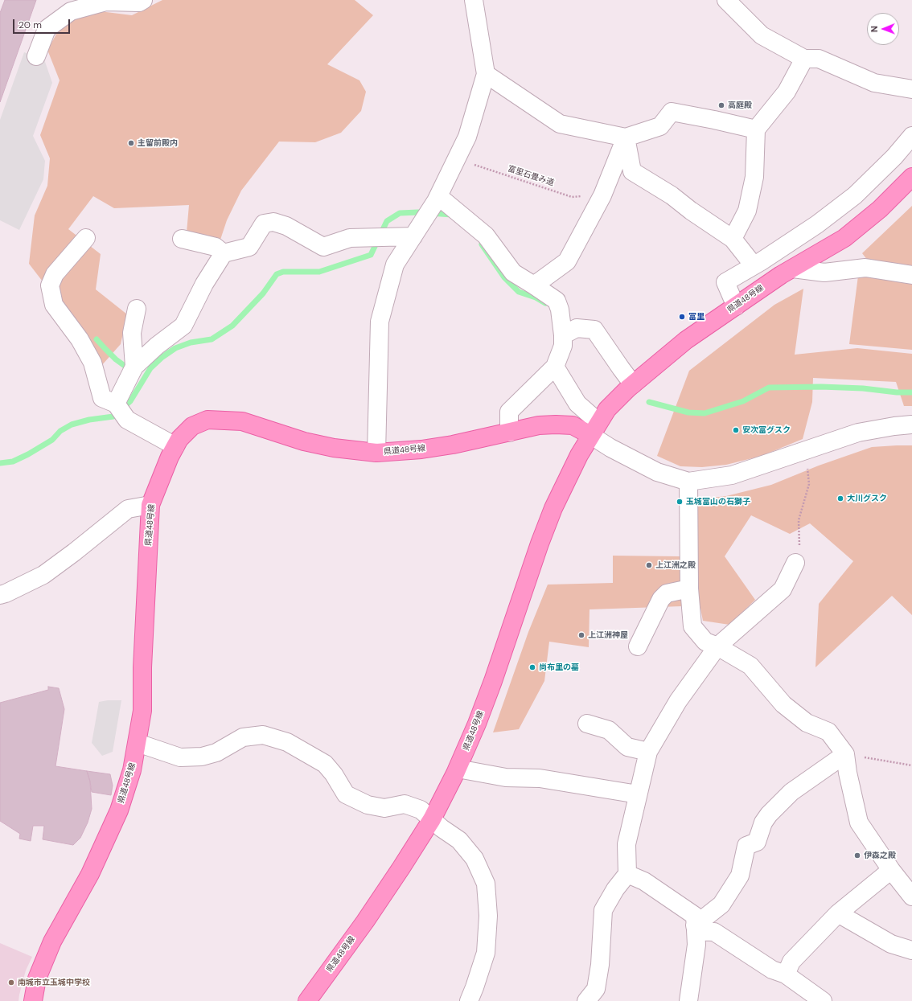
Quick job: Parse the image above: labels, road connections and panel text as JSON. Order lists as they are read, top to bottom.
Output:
{
  "streets": {
    "main road": ["県道48号線"],
    "path": ["富里石畳み道"]
  },
  "places": [
    "高庭殿",
    "主留前殿内",
    "富里",
    "安次富グスク",
    "大川グスク",
    "玉城富山の石獅子",
    "上江洲之殿",
    "上江洲神屋",
    "尚布里の墓",
    "伊森之殿",
    "南城市立玉城中学校"
  ],
  "scale_bar": "20 m",
  "north": "left"
}
